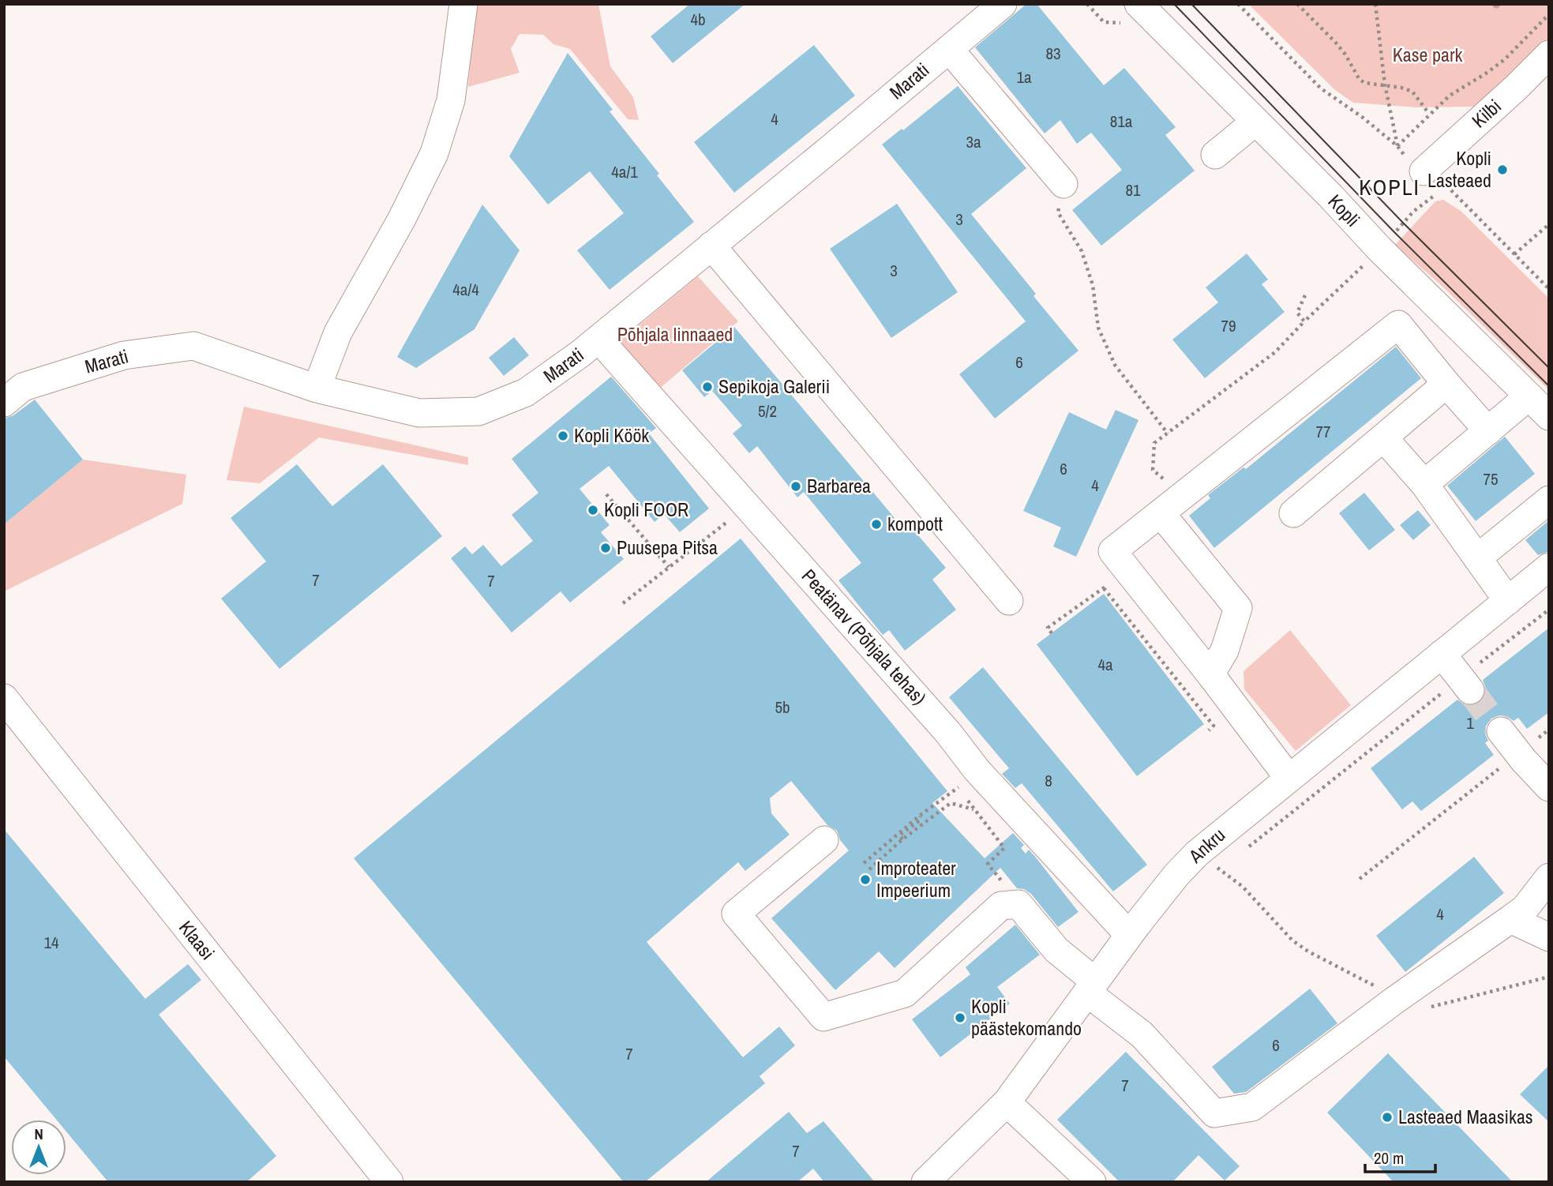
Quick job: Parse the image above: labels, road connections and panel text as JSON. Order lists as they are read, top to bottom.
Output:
{
  "streets": {
    "street": [
      "Marati",
      "Kilbi",
      "Kopli",
      "Peatänav (Põhjala tehas)",
      "Ankru",
      "Klaasi"
    ]
  },
  "crossings": [
    ["Marati", "Peatänav (Põhjala tehas)"],
    ["Peatänav (Põhjala tehas)", "Ankru"]
  ],
  "districts": ["KOPLI"],
  "parks": ["Kase park", "Põhjala linnaaed"],
  "places": [
    "Kopli Lasteaed",
    "Sepikoja Galerii",
    "Kopli Köök",
    "Barbarea",
    "Kopli FOOR",
    "kompott",
    "Puusepa Pitsa",
    "Improteater Impeerium",
    "Kopli päästekomando",
    "Lasteaed Maasikas"
  ],
  "house_numbers": [
    "4b",
    "83",
    "1a",
    "4",
    "81a",
    "3a",
    "4a/1",
    "81",
    "3",
    "3",
    "4a/4",
    "79",
    "6",
    "5/2",
    "77",
    "6",
    "75",
    "4",
    "7",
    "7",
    "4a",
    "5b",
    "1",
    "8",
    "4",
    "14",
    "6",
    "7",
    "7",
    "7"
  ],
  "scale_bar": "20 m",
  "north": "top"
}
